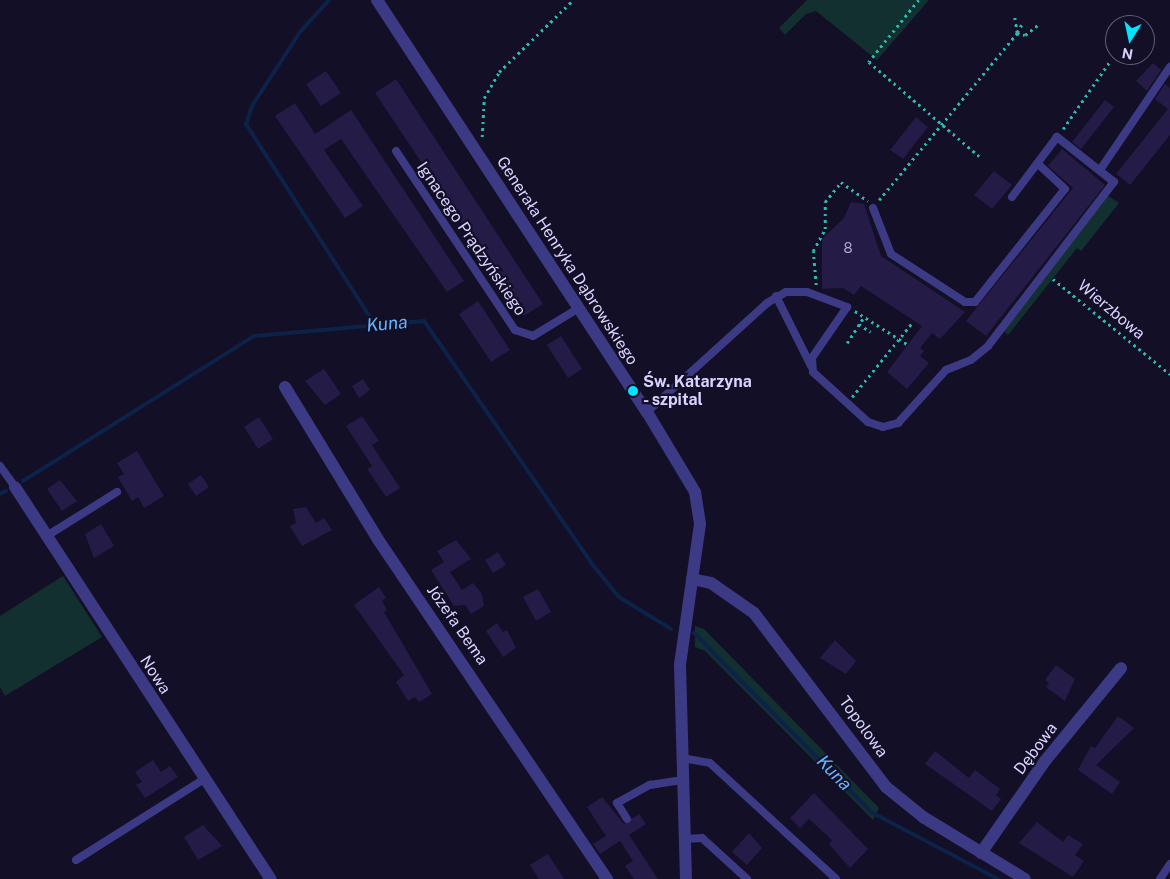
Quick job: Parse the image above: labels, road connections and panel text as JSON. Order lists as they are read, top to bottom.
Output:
{
  "streets": {
    "street": [
      "Generała Henryka Dąbrowskiego",
      "Józefa Bema",
      "Nowa",
      "Topolowa",
      "Dębowa"
    ],
    "lane": ["Ignacego Prądzyńskiego"],
    "path": ["Wierzbowa"]
  },
  "crossings": [
    ["Ignacego Prądzyńskiego", "Generała Henryka Dąbrowskiego"],
    ["Generała Henryka Dąbrowskiego", "Topolowa"],
    ["Topolowa", "Dębowa"]
  ],
  "water": ["Kuna"],
  "places": ["Św. Katarzyna - szpital"],
  "house_numbers": ["8"],
  "north": "bottom"
}
